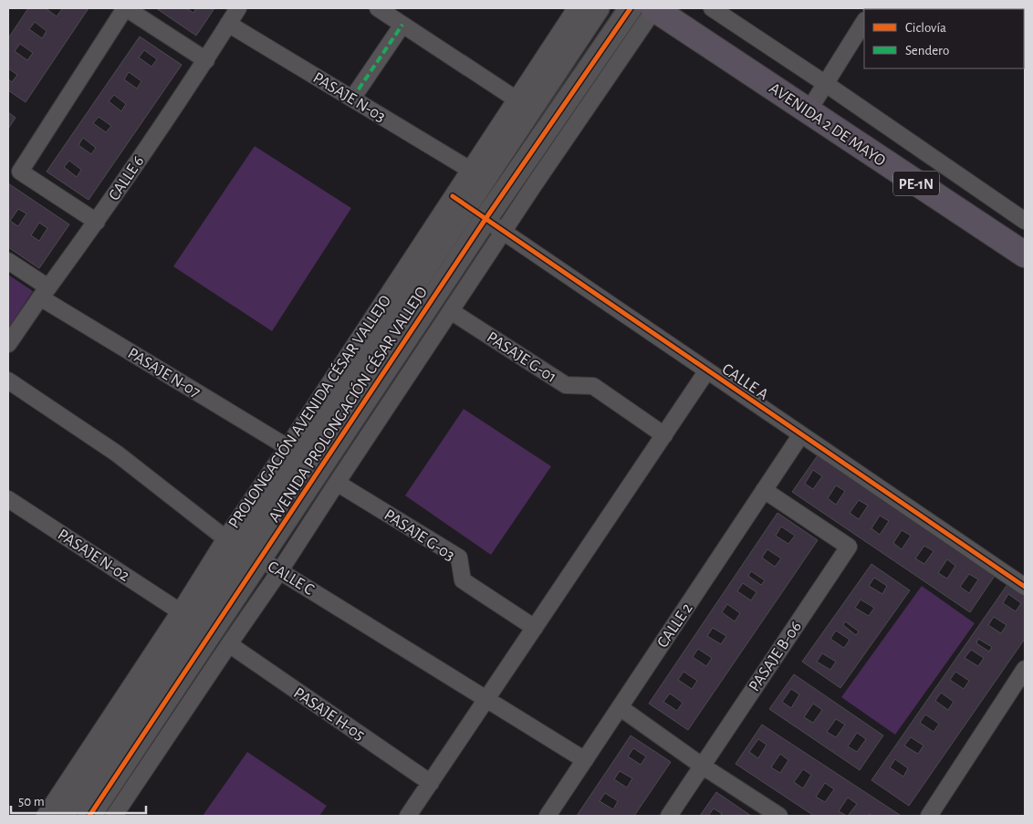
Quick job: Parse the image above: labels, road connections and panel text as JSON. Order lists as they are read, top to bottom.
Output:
{
  "streets": {
    "highway": ["AVENIDA 2 DE MAYO", "PE-1N"],
    "street": [
      "PASAJE N-03",
      "CALLE 6",
      "PASAJE G-01",
      "PASAJE N-07",
      "CALLE A",
      "AVENIDA PROLONGACIÓN CÉSAR VALLEJO",
      "PROLONGACIÓN AVENIDA CÉSAR VALLEJO",
      "PASAJE G-03",
      "PASAJE N-02",
      "CALLE C",
      "CALLE 2",
      "PASAJE B-06",
      "PASAJE H-05"
    ]
  },
  "crossings": [
    ["PASAJE N-03", "CALLE 6"],
    ["PASAJE N-03", "PROLONGACIÓN AVENIDA CÉSAR VALLEJO"],
    ["AVENIDA 2 DE MAYO", "AVENIDA PROLONGACIÓN CÉSAR VALLEJO"],
    ["CALLE 6", "PASAJE N-07"],
    ["PASAJE G-01", "AVENIDA PROLONGACIÓN CÉSAR VALLEJO"],
    ["PASAJE N-07", "PROLONGACIÓN AVENIDA CÉSAR VALLEJO"],
    ["CALLE A", "AVENIDA PROLONGACIÓN CÉSAR VALLEJO"],
    ["CALLE A", "PROLONGACIÓN AVENIDA CÉSAR VALLEJO"],
    ["CALLE A", "CALLE 2"],
    ["AVENIDA PROLONGACIÓN CÉSAR VALLEJO", "PROLONGACIÓN AVENIDA CÉSAR VALLEJO"],
    ["AVENIDA PROLONGACIÓN CÉSAR VALLEJO", "PASAJE G-03"],
    ["AVENIDA PROLONGACIÓN CÉSAR VALLEJO", "CALLE C"],
    ["AVENIDA PROLONGACIÓN CÉSAR VALLEJO", "PASAJE H-05"],
    ["PROLONGACIÓN AVENIDA CÉSAR VALLEJO", "PASAJE N-02"],
    ["PROLONGACIÓN AVENIDA CÉSAR VALLEJO", "CALLE C"],
    ["CALLE C", "CALLE 2"],
    ["CALLE 2", "PASAJE B-06"]
  ],
  "legend": ["Ciclovía", "Sendero"],
  "scale_bar": "50 m"
}
